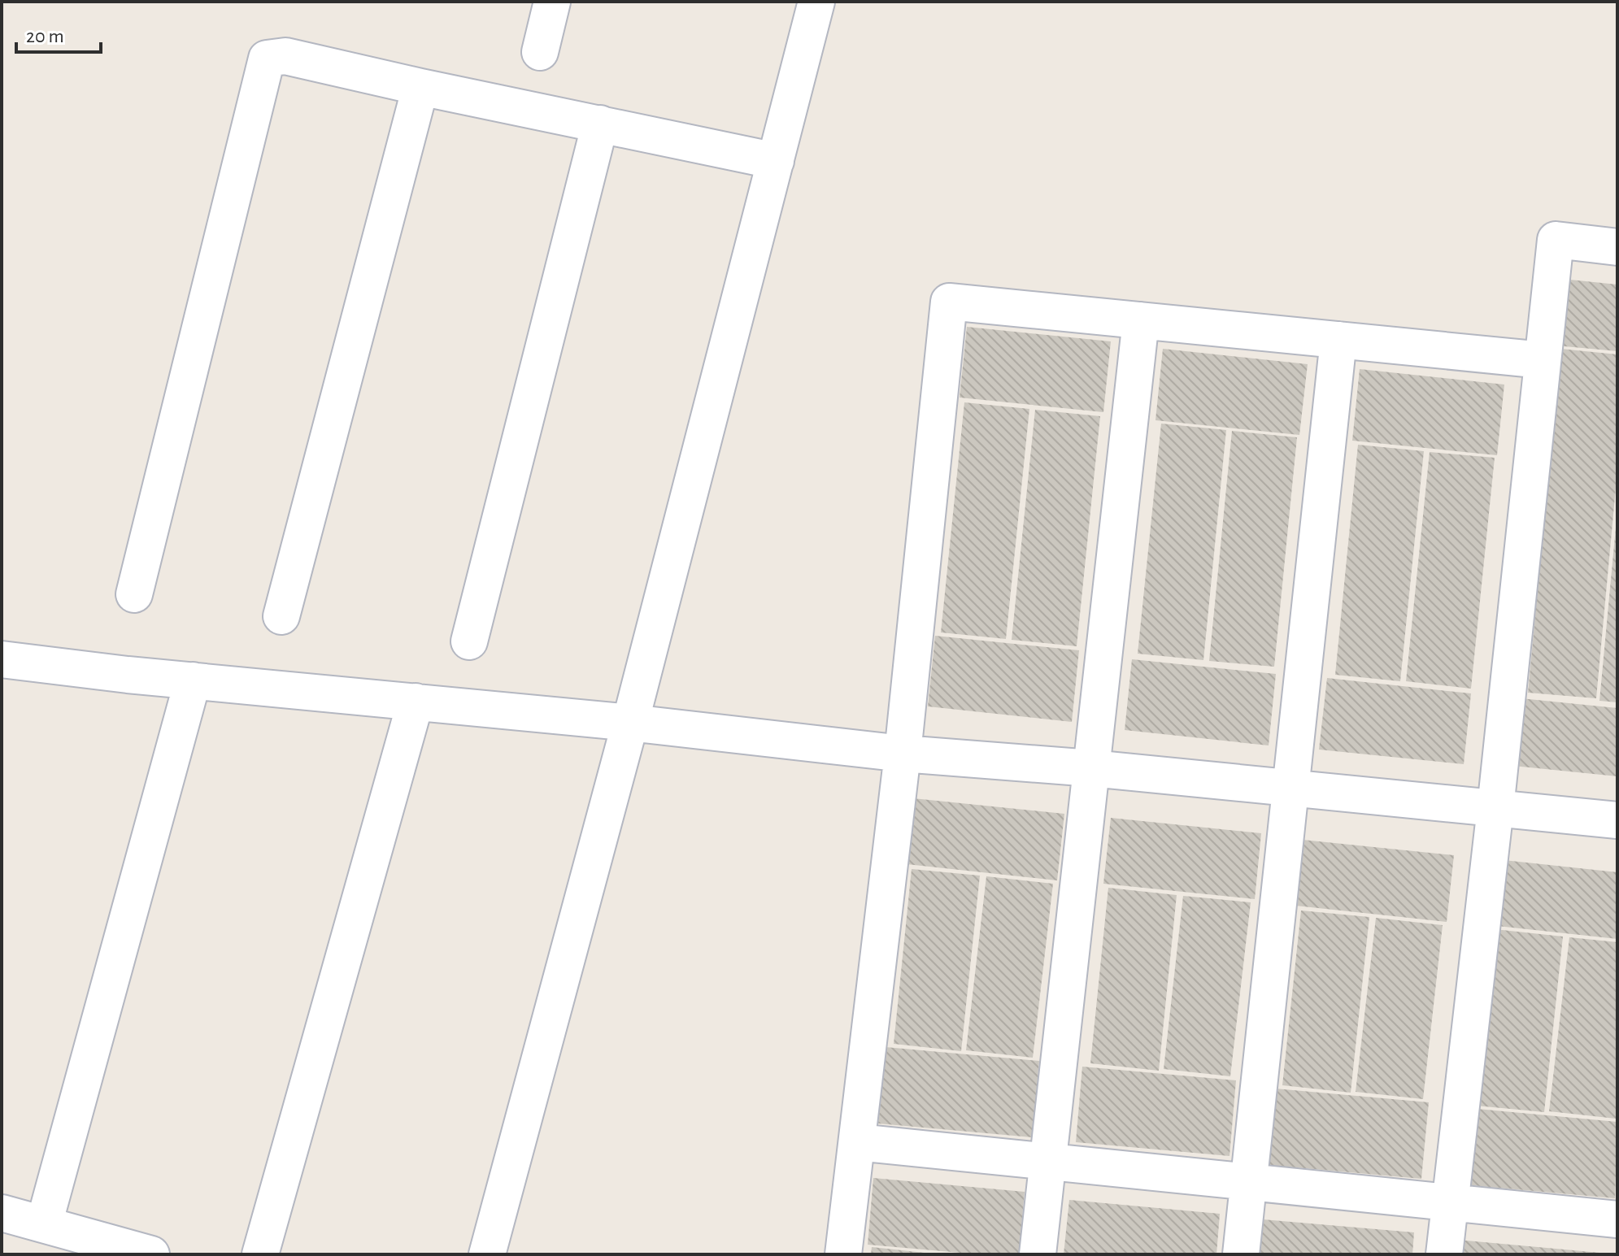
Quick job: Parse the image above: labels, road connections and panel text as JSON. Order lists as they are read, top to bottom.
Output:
{
  "scale_bar": "20 m"
}
